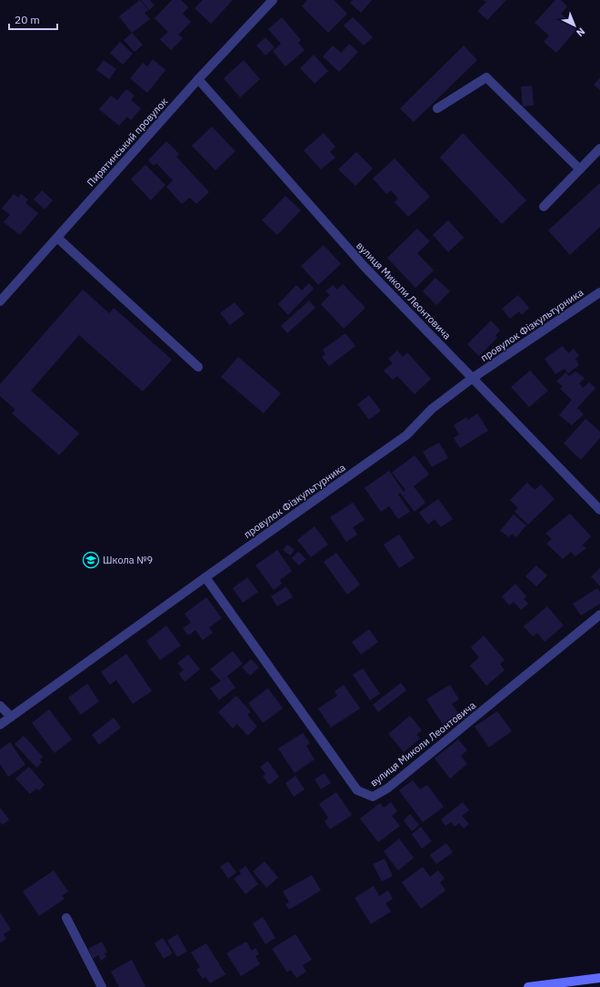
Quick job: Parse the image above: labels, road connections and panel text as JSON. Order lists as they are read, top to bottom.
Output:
{
  "streets": {
    "street": ["Пирятинський провулок", "вулиця Миколи Леонтовича", "провулок Фізкультурника"]
  },
  "crossings": [
    ["Пирятинський провулок", "вулиця Миколи Леонтовича"],
    ["вулиця Миколи Леонтовича", "провулок Фізкультурника"]
  ],
  "places": {
    "school or university": ["Школа №9"]
  },
  "scale_bar": "20 m",
  "north": "bottom right"
}
